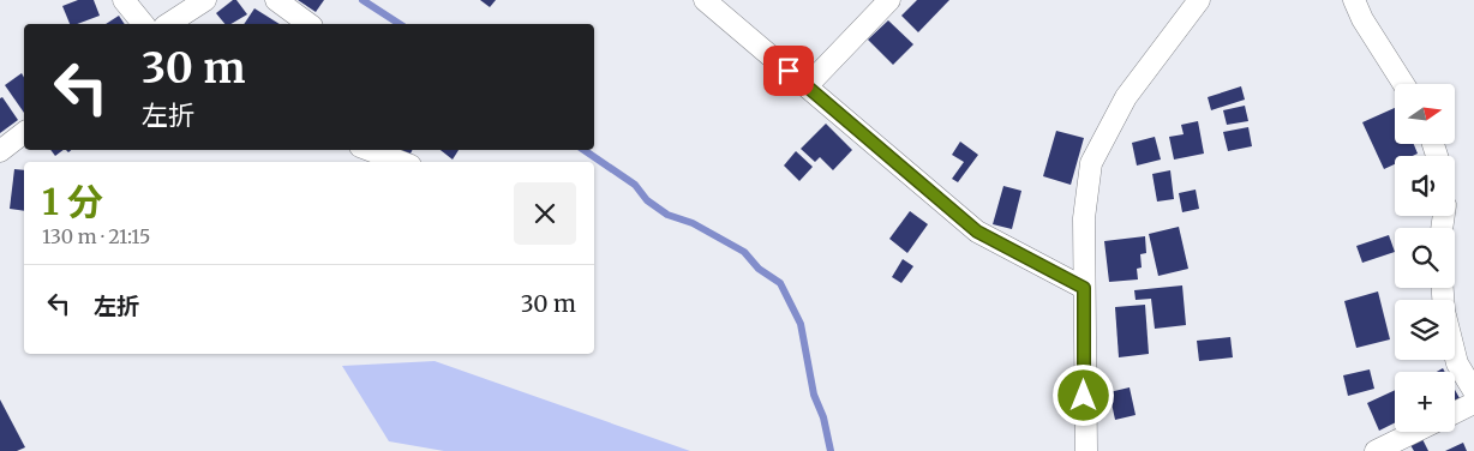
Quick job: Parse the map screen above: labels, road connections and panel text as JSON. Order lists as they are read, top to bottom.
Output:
{
  "north": "right",
  "page": {
    "turn": ["30 m", "左折"],
    "map_buttons": "+",
    "heading": ["1 分", "130 m · 21:15"],
    "list": [
      {
        "name": "左折",
        "value": "30 m"
      }
    ]
  }
}
